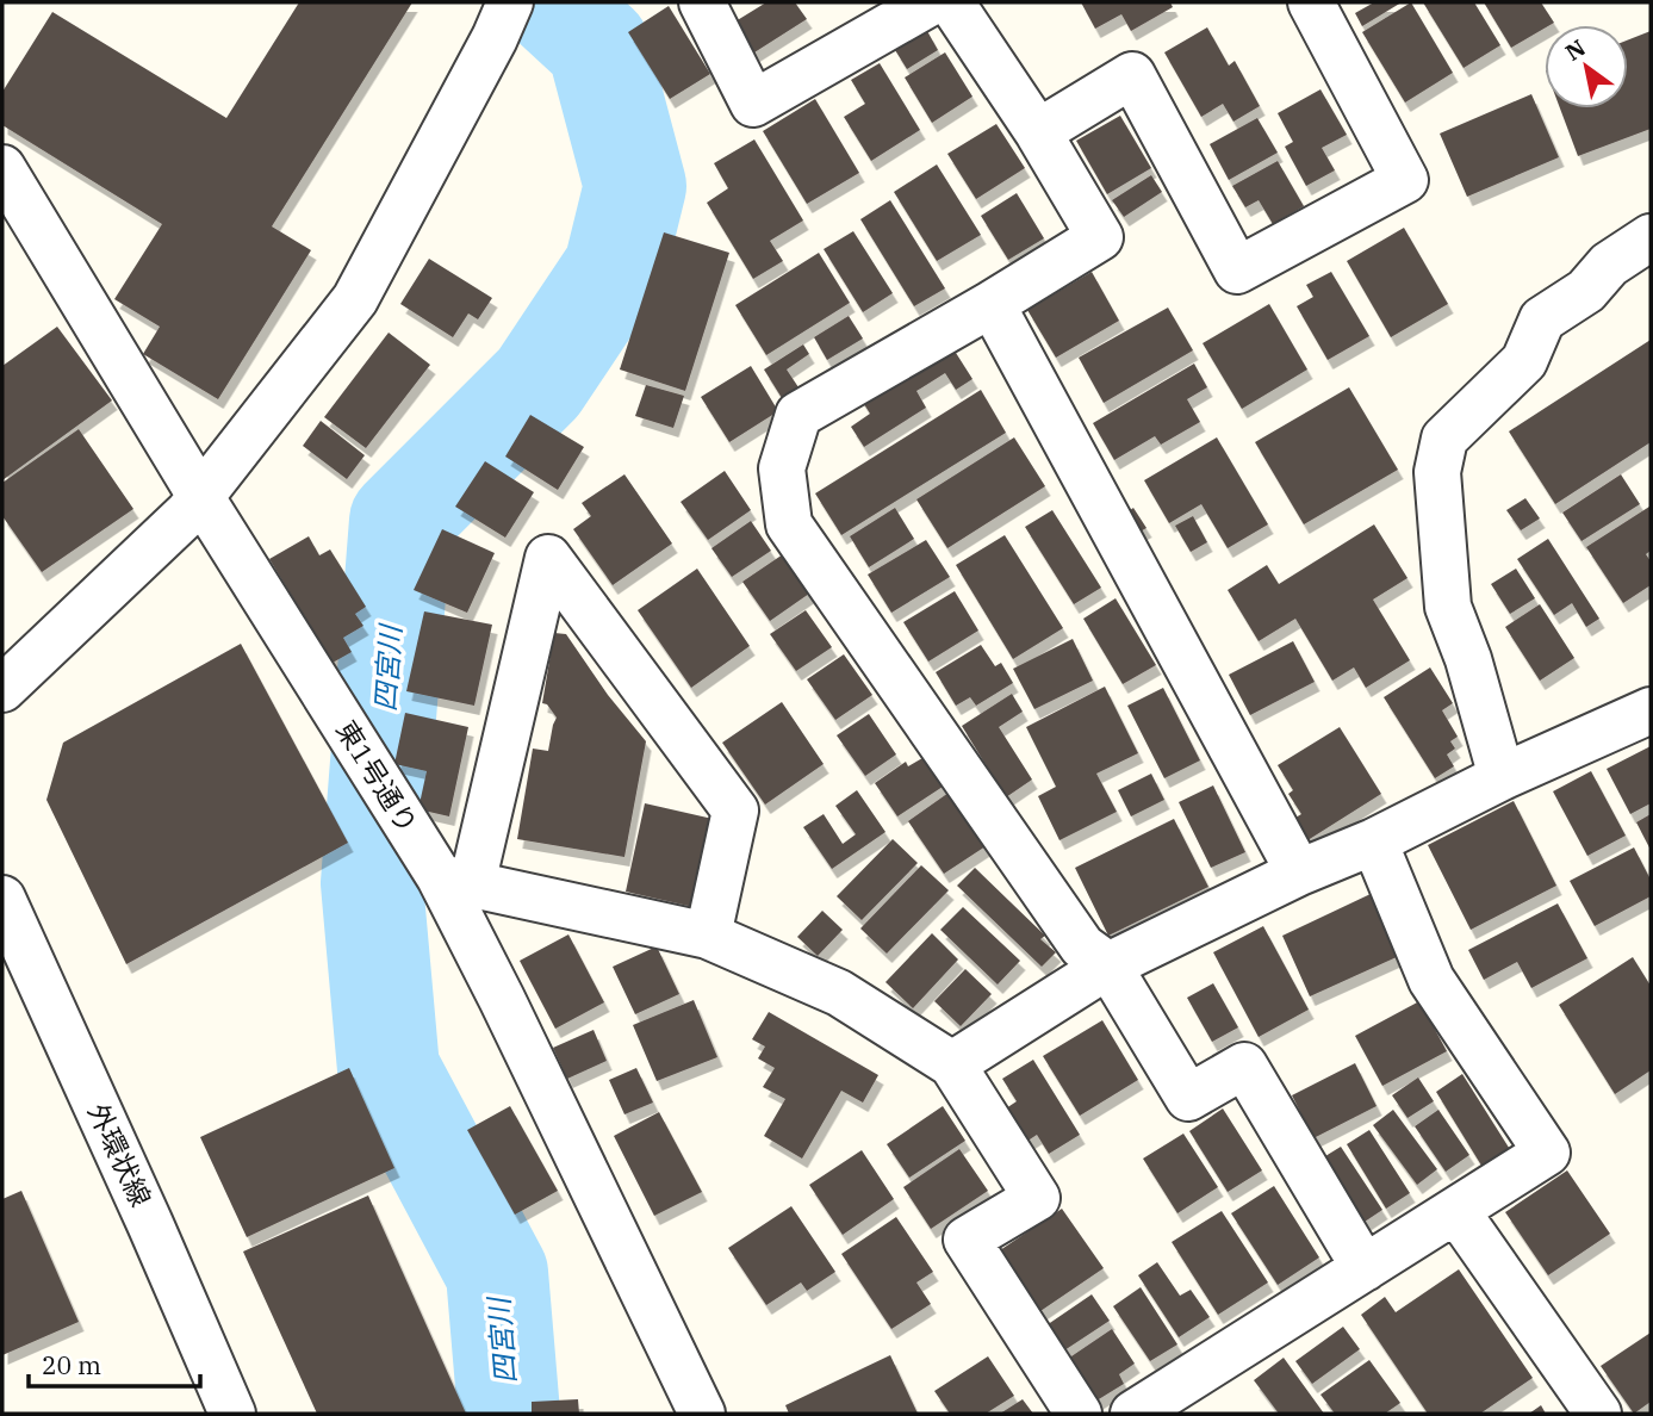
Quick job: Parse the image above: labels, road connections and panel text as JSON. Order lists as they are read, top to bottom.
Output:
{
  "streets": {
    "street": ["東1号通り", "外環状線"]
  },
  "water": ["四宮川"],
  "scale_bar": "20 m",
  "north": "top left"
}
